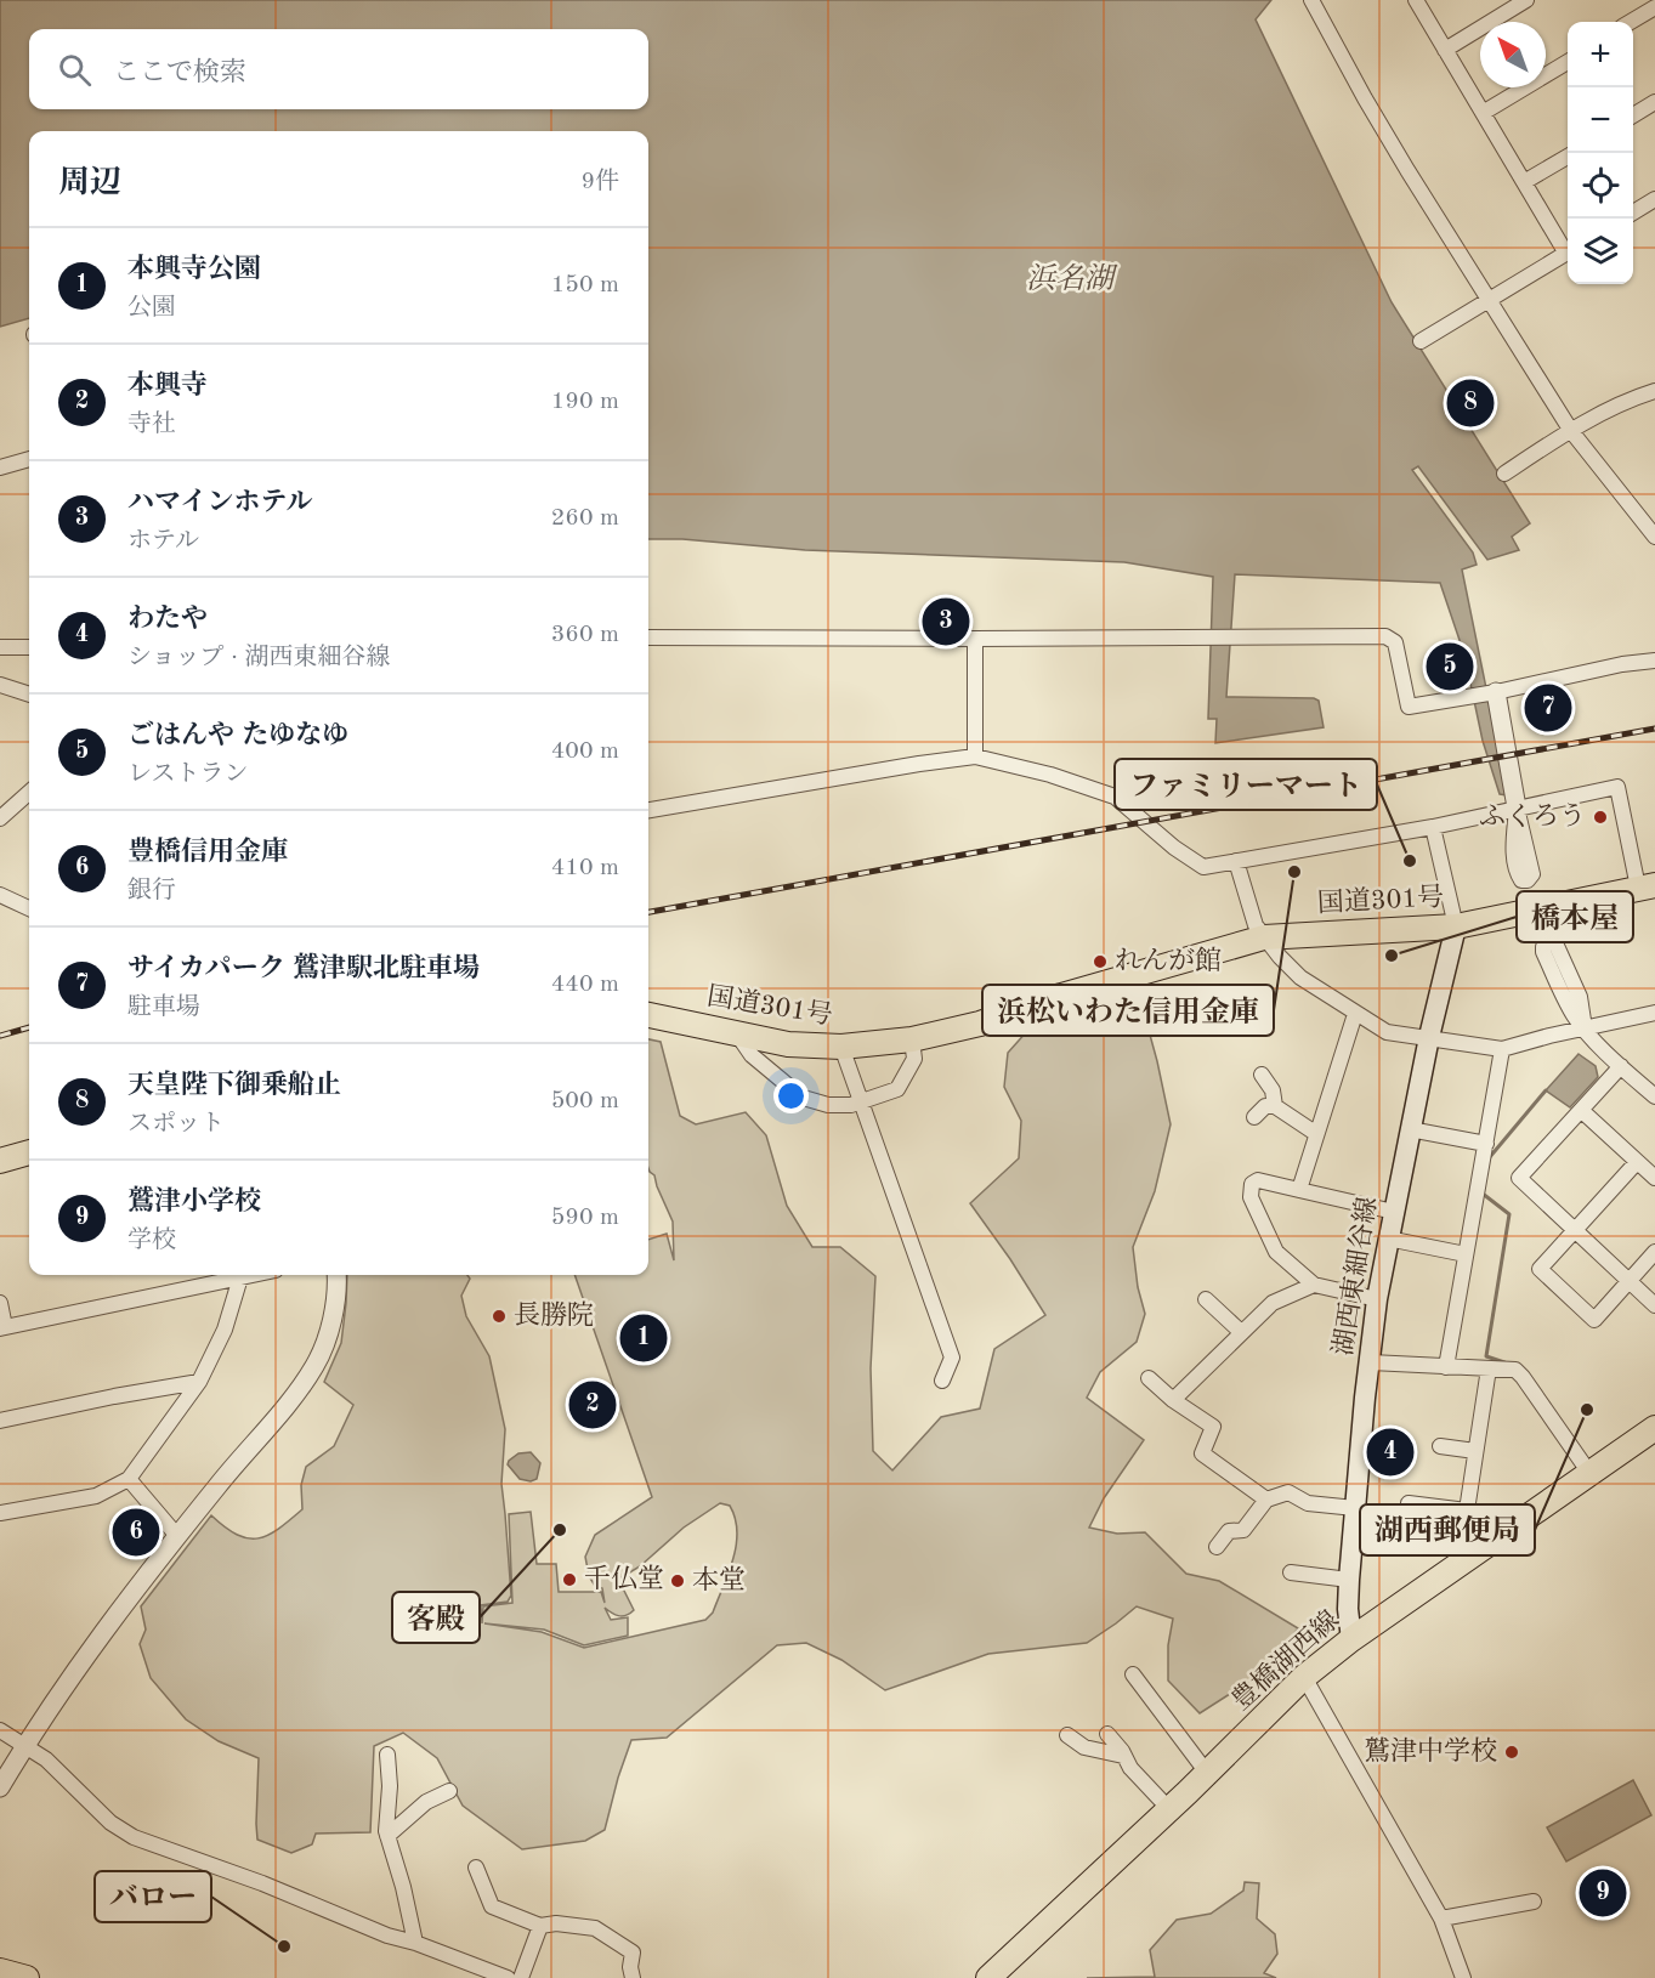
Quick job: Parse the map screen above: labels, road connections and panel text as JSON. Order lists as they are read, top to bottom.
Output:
{
  "streets": {
    "main road": ["国道301号", "湖西東細谷線", "豊橋湖西線"]
  },
  "crossings": [
    ["国道301号", "湖西東細谷線"],
    ["湖西東細谷線", "豊橋湖西線"]
  ],
  "water": ["浜名湖"],
  "places": [
    "ふくろう",
    "ファミリーマート",
    "浜松いわた信用金庫",
    "橋本屋",
    "れんが館",
    "長勝院",
    "湖西郵便局",
    "客殿",
    "千仏堂",
    "本堂",
    "鷲津中学校",
    "バロー"
  ],
  "north": "top left",
  "page": {
    "map_buttons": ["+", "−"],
    "search": "ここで検索",
    "heading": ["周辺", "9件"],
    "list": [
      {
        "mark": "1",
        "name": "本興寺公園",
        "note": "公園",
        "value": "150 m"
      },
      {
        "mark": "2",
        "name": "本興寺",
        "note": "寺社",
        "value": "190 m"
      },
      {
        "mark": "3",
        "name": "ハマインホテル",
        "note": "ホテル",
        "value": "260 m"
      },
      {
        "mark": "4",
        "name": "わたや",
        "note": "ショップ · 湖西東細谷線",
        "value": "360 m"
      },
      {
        "mark": "5",
        "name": "ごはんや たゆなゆ",
        "note": "レストラン",
        "value": "400 m"
      },
      {
        "mark": "6",
        "name": "豊橋信用金庫",
        "note": "銀行",
        "value": "410 m"
      },
      {
        "mark": "7",
        "name": "サイカパーク 鷲津駅北駐車場",
        "note": "駐車場",
        "value": "440 m"
      },
      {
        "mark": "8",
        "name": "天皇陛下御乗船止",
        "note": "スポット",
        "value": "500 m"
      },
      {
        "mark": "9",
        "name": "鷲津小学校",
        "note": "学校",
        "value": "590 m"
      }
    ],
    "pins": [
      "8",
      "3",
      "5",
      "7",
      "1",
      "2",
      "4",
      "6",
      "9"
    ]
  }
}
